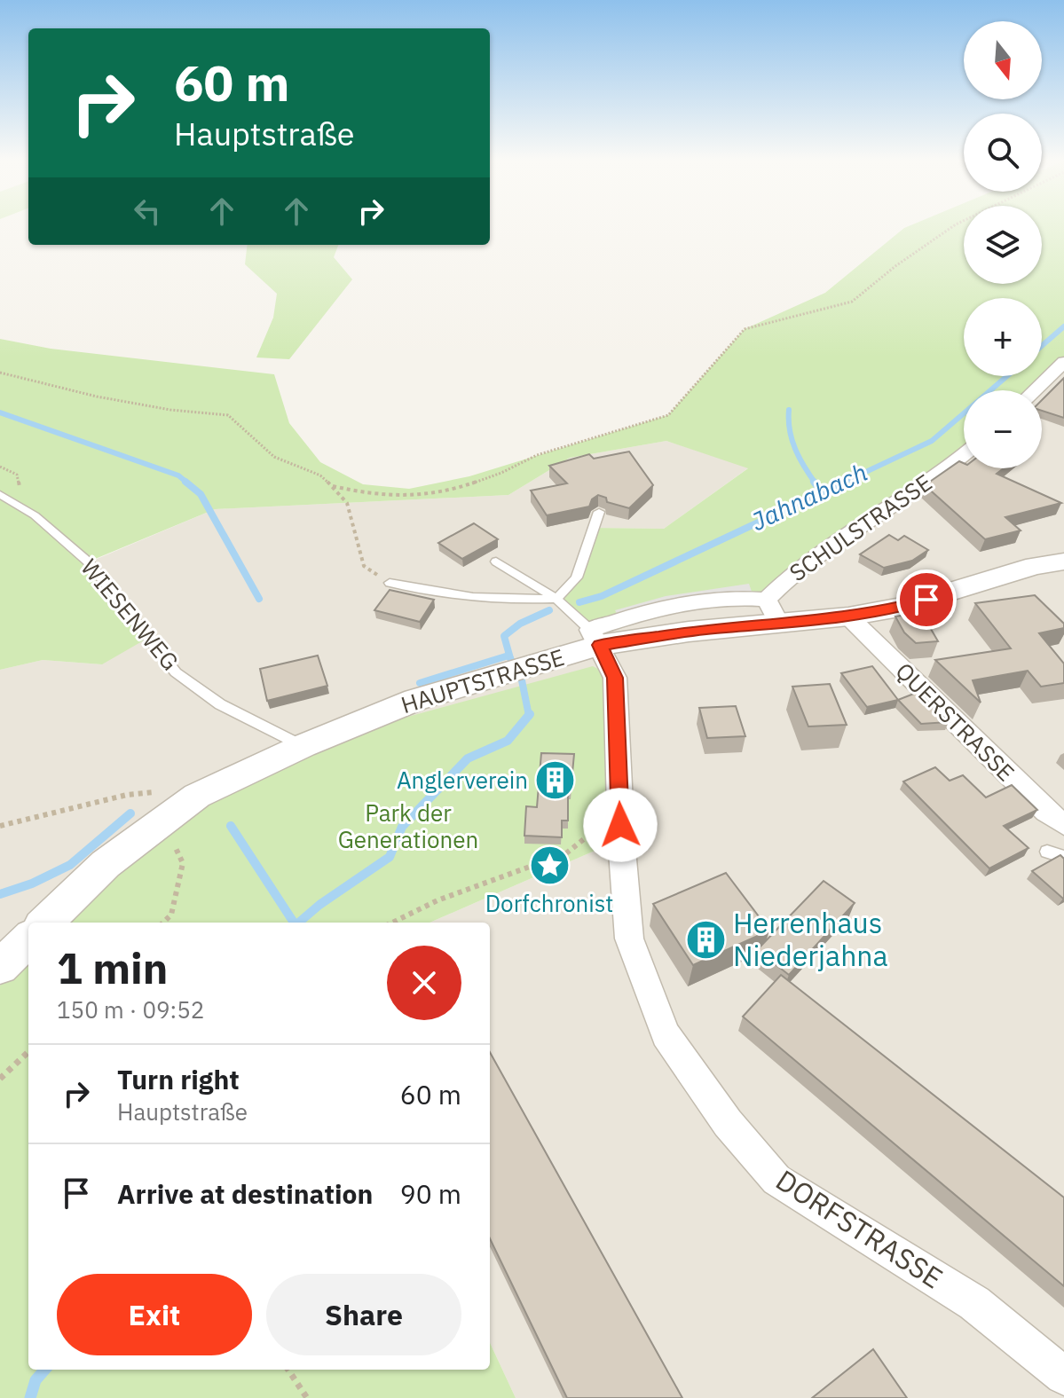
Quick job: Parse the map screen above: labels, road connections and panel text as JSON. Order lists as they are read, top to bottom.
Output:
{
  "streets": {
    "street": [
      "SCHULSTRASSE",
      "HAUPTSTRASSE",
      "QUERSTRASSE",
      "DORFSTRASSE"
    ],
    "lane": ["WIESENWEG"]
  },
  "crossings": [
    ["SCHULSTRASSE", "HAUPTSTRASSE"],
    ["WIESENWEG", "HAUPTSTRASSE"],
    ["HAUPTSTRASSE", "QUERSTRASSE"],
    ["HAUPTSTRASSE", "DORFSTRASSE"]
  ],
  "water": ["Jahnabach"],
  "parks": ["Park der Generationen"],
  "places": {
    "building": ["Anglerverein", "Herrenhaus Niederjahna"],
    "place": ["Dorfchronist"]
  },
  "north": "bottom",
  "page": {
    "map_buttons": ["+", "−"],
    "turn": ["60 m", "Hauptstraße"],
    "heading": ["1 min", "150 m · 09:52"],
    "list": [
      {
        "name": "Turn right",
        "note": "Hauptstraße",
        "value": "60 m"
      },
      {
        "name": "Arrive at destination",
        "value": "90 m"
      }
    ],
    "buttons": ["Exit", "Share"]
  }
}
